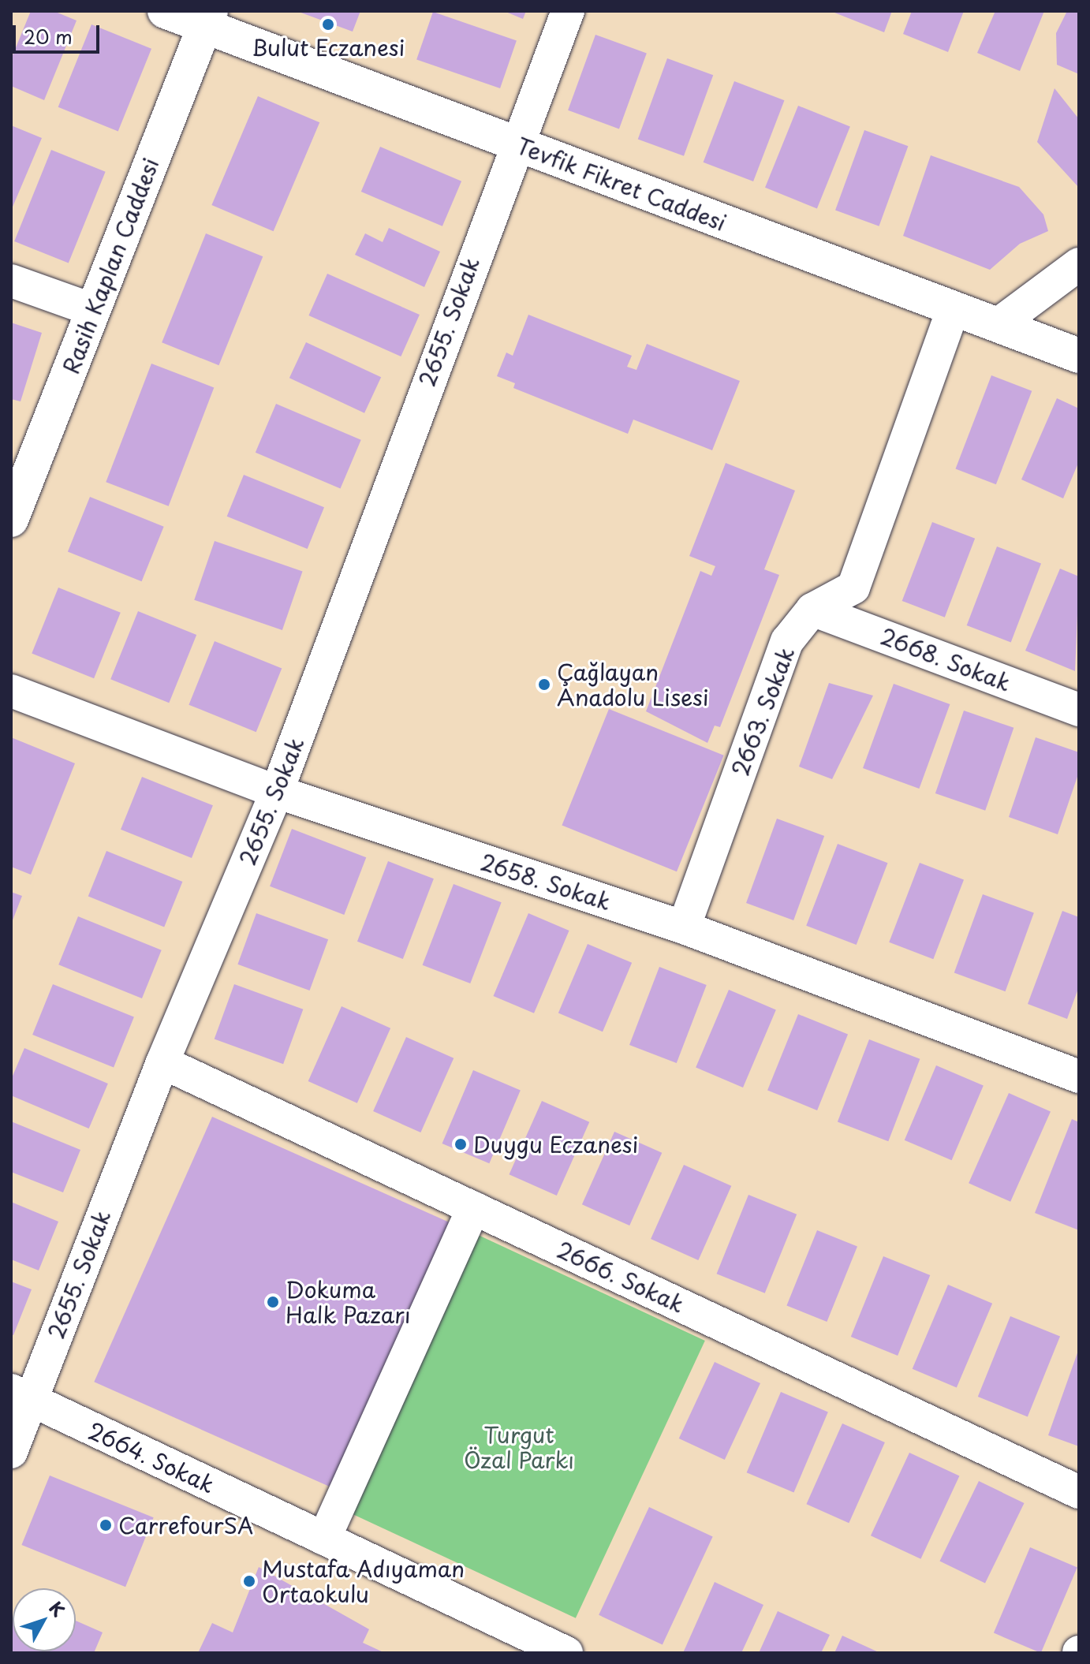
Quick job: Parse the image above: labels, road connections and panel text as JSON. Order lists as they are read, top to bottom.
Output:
{
  "streets": {
    "street": [
      "Tevfik Fikret Caddesi",
      "Rasih Kaplan Caddesi",
      "2655. Sokak",
      "2668. Sokak",
      "2663. Sokak",
      "2658. Sokak",
      "2666. Sokak",
      "2664. Sokak"
    ]
  },
  "crossings": [
    ["Tevfik Fikret Caddesi", "Rasih Kaplan Caddesi"],
    ["Tevfik Fikret Caddesi", "2655. Sokak"],
    ["Tevfik Fikret Caddesi", "2663. Sokak"],
    ["2655. Sokak", "2658. Sokak"],
    ["2655. Sokak", "2666. Sokak"],
    ["2655. Sokak", "2664. Sokak"],
    ["2668. Sokak", "2663. Sokak"],
    ["2663. Sokak", "2658. Sokak"]
  ],
  "parks": ["Turgut Özal Parkı"],
  "places": [
    "Bulut Eczanesi",
    "Çağlayan Anadolu Lisesi",
    "Duygu Eczanesi",
    "Dokuma Halk Pazarı",
    "CarrefourSA",
    "Mustafa Adıyaman Ortaokulu"
  ],
  "scale_bar": "20 m",
  "north": "top right"
}
